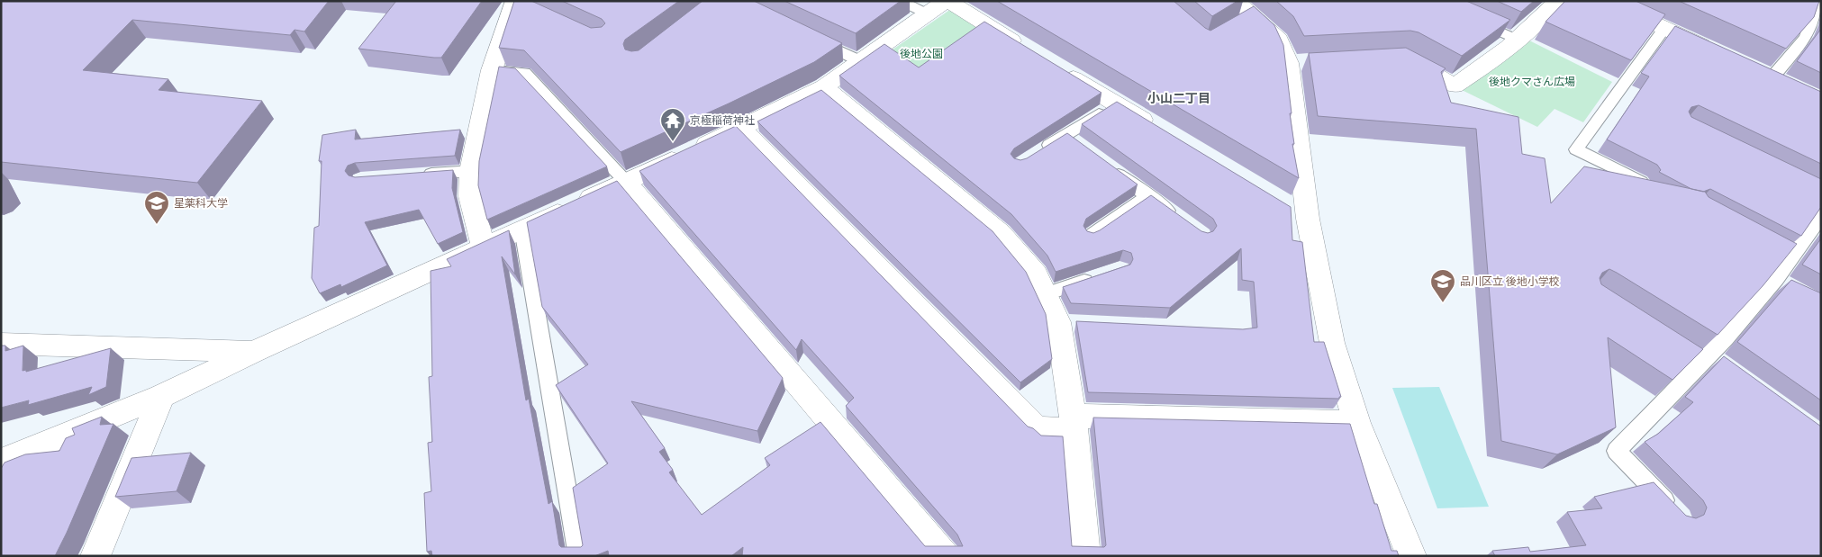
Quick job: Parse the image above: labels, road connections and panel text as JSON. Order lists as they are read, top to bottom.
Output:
{
  "districts": ["小山二丁目"],
  "parks": ["後地公園", "後地クマさん広場"],
  "places": {
    "temple": ["京極稲荷神社"],
    "school or university": ["星薬科大学", "品川区立 後地小学校"]
  }
}
